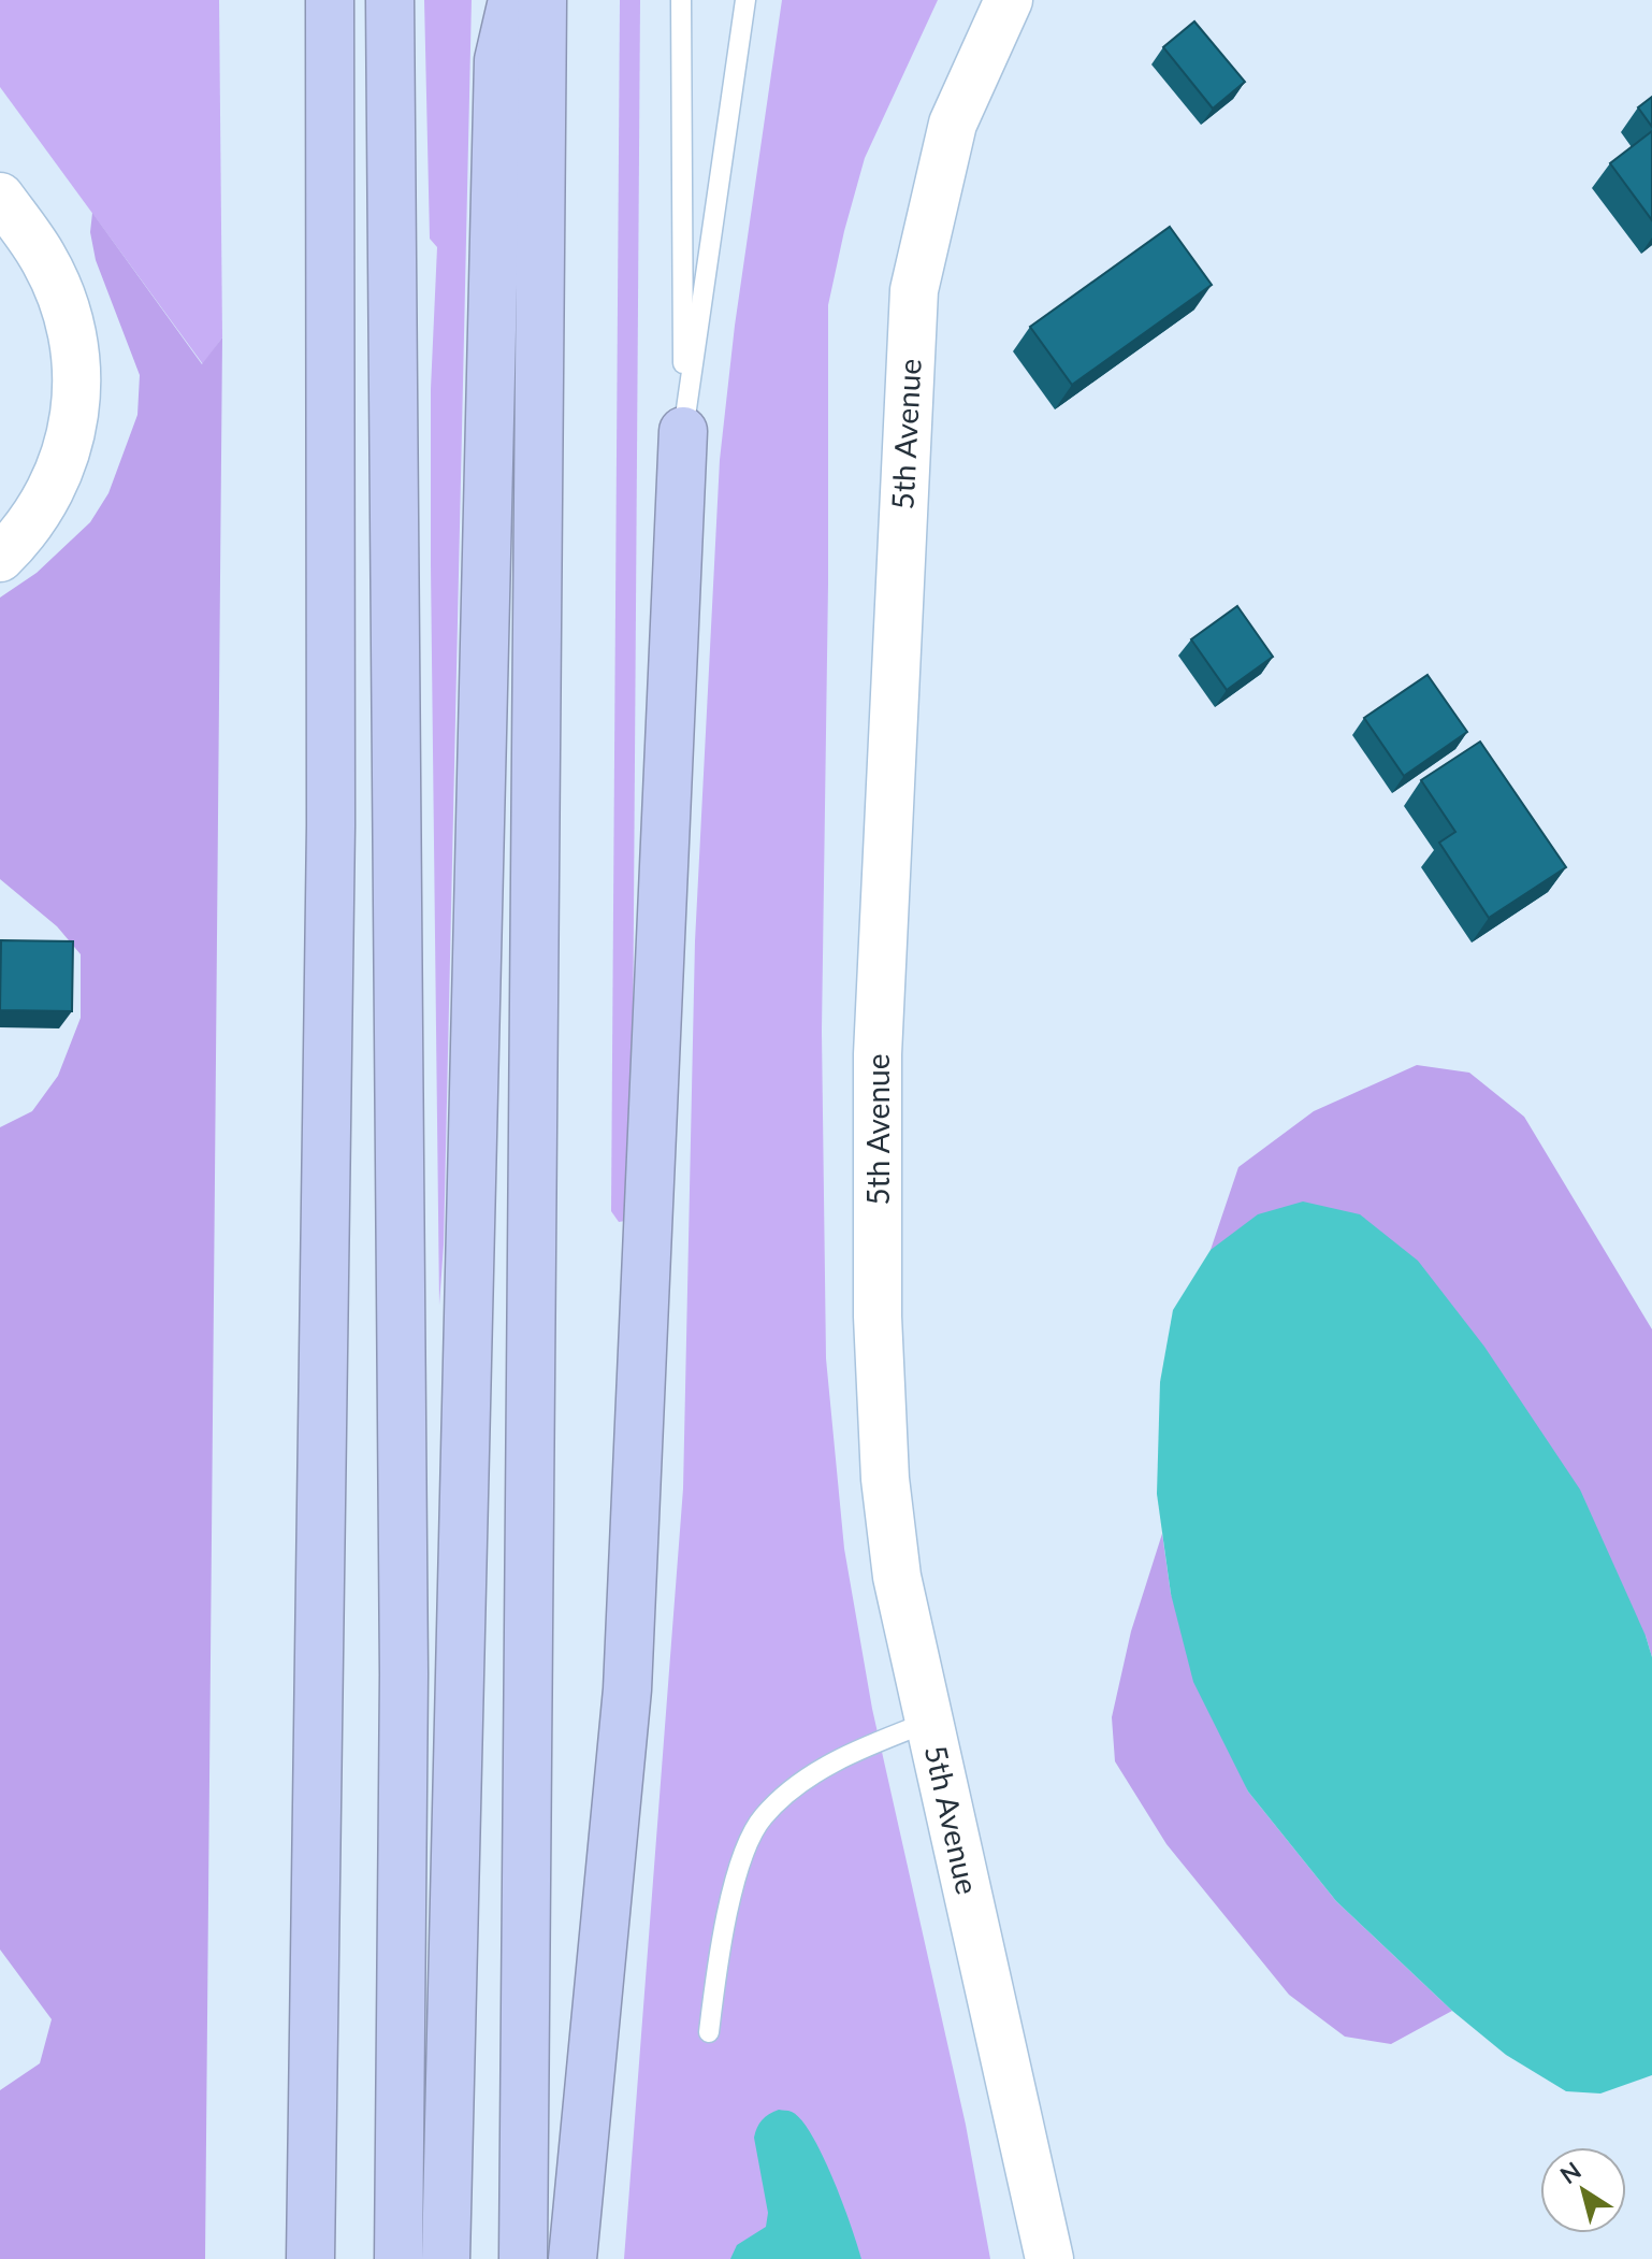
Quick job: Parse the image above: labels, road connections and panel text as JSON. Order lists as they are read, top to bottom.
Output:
{
  "streets": {
    "street": ["5th Avenue"]
  },
  "north": "top left"
}
